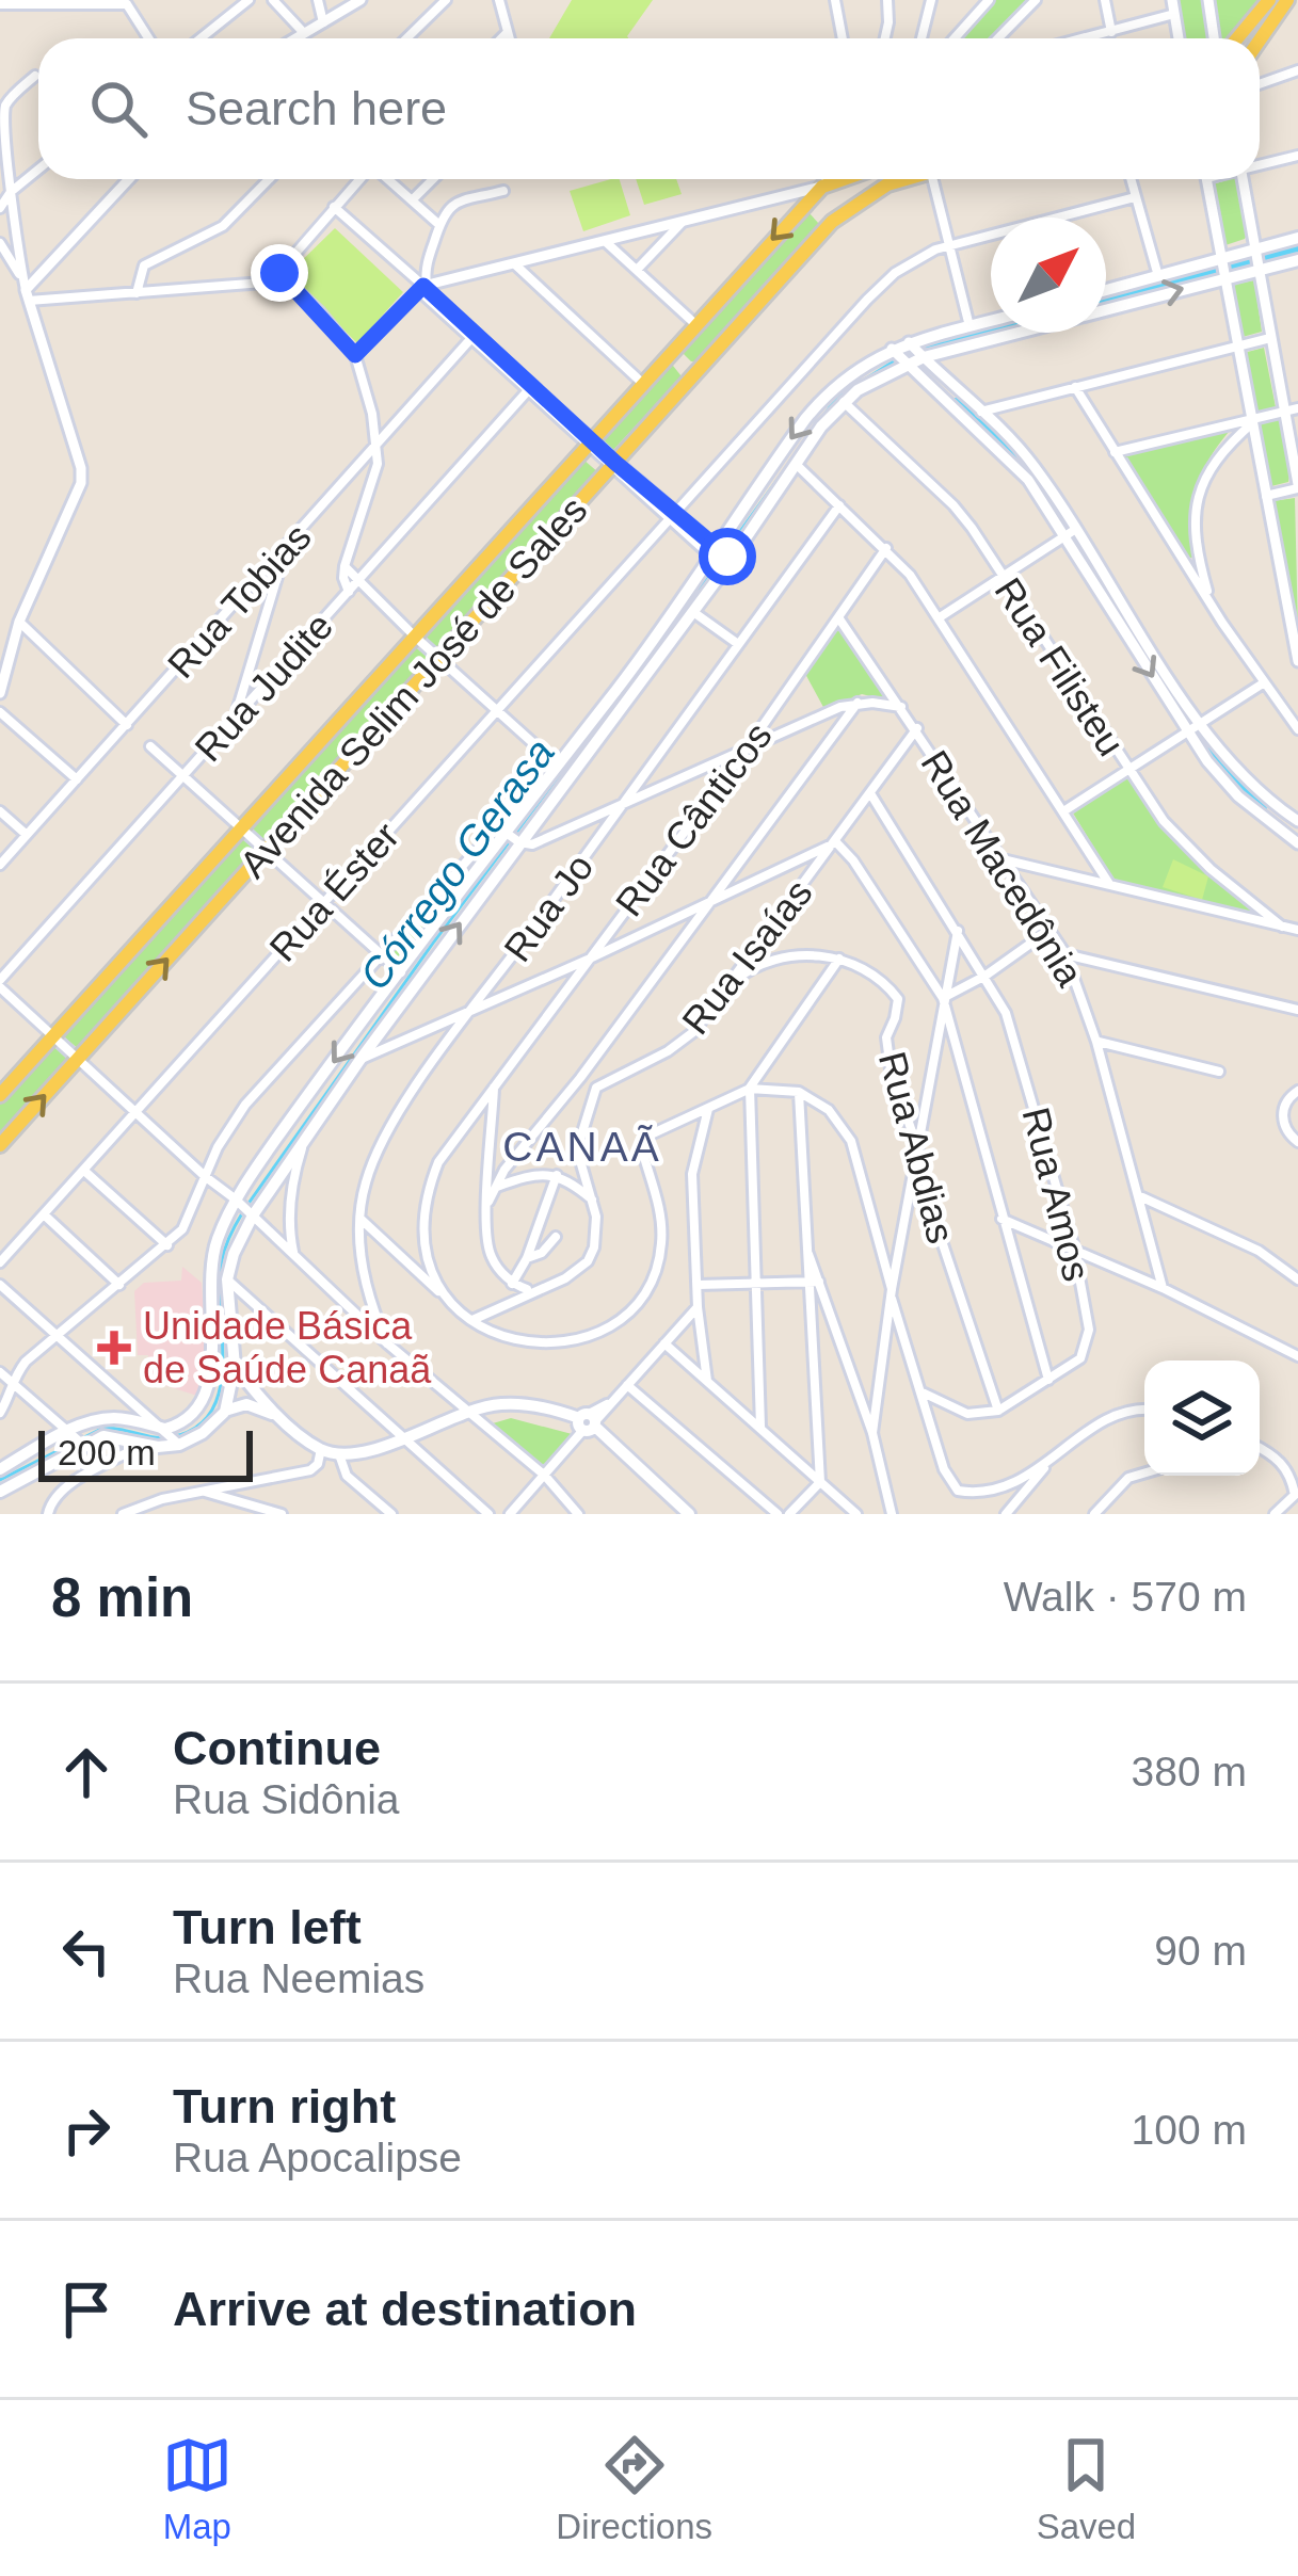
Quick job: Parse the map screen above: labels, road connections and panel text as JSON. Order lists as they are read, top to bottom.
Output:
{
  "streets": {
    "main road": ["Avenida Selim José de Sales"],
    "street": [
      "Rua Tobias",
      "Rua Filisteu",
      "Rua Judite",
      "Rua Cânticos",
      "Rua Macedônia",
      "Rua Éster",
      "Rua Jo",
      "Rua Isaías",
      "Rua Abdias",
      "Rua Amos"
    ]
  },
  "crossings": [
    ["Rua Cânticos", "Rua Macedônia"],
    ["Rua Macedônia", "Rua Isaías"],
    ["Rua Isaías", "Rua Amos"],
    ["Rua Abdias", "Rua Amos"]
  ],
  "districts": ["CANAÃ"],
  "water": ["Córrego Gerasa"],
  "places": {
    "health": ["Unidade Básica de Saúde Canaã"]
  },
  "scale_bar": "200 m",
  "north": "top right",
  "page": {
    "search": "Search here",
    "scale": "200 m",
    "heading": ["8 min", "Walk · 570 m"],
    "list": [
      ["Continue", "Rua Sidônia", "380 m"],
      ["Turn left", "Rua Neemias", "90 m"],
      ["Turn right", "Rua Apocalipse", "100 m"],
      "Arrive at destination"
    ],
    "nav": ["Map", "Directions", "Saved"]
  }
}
